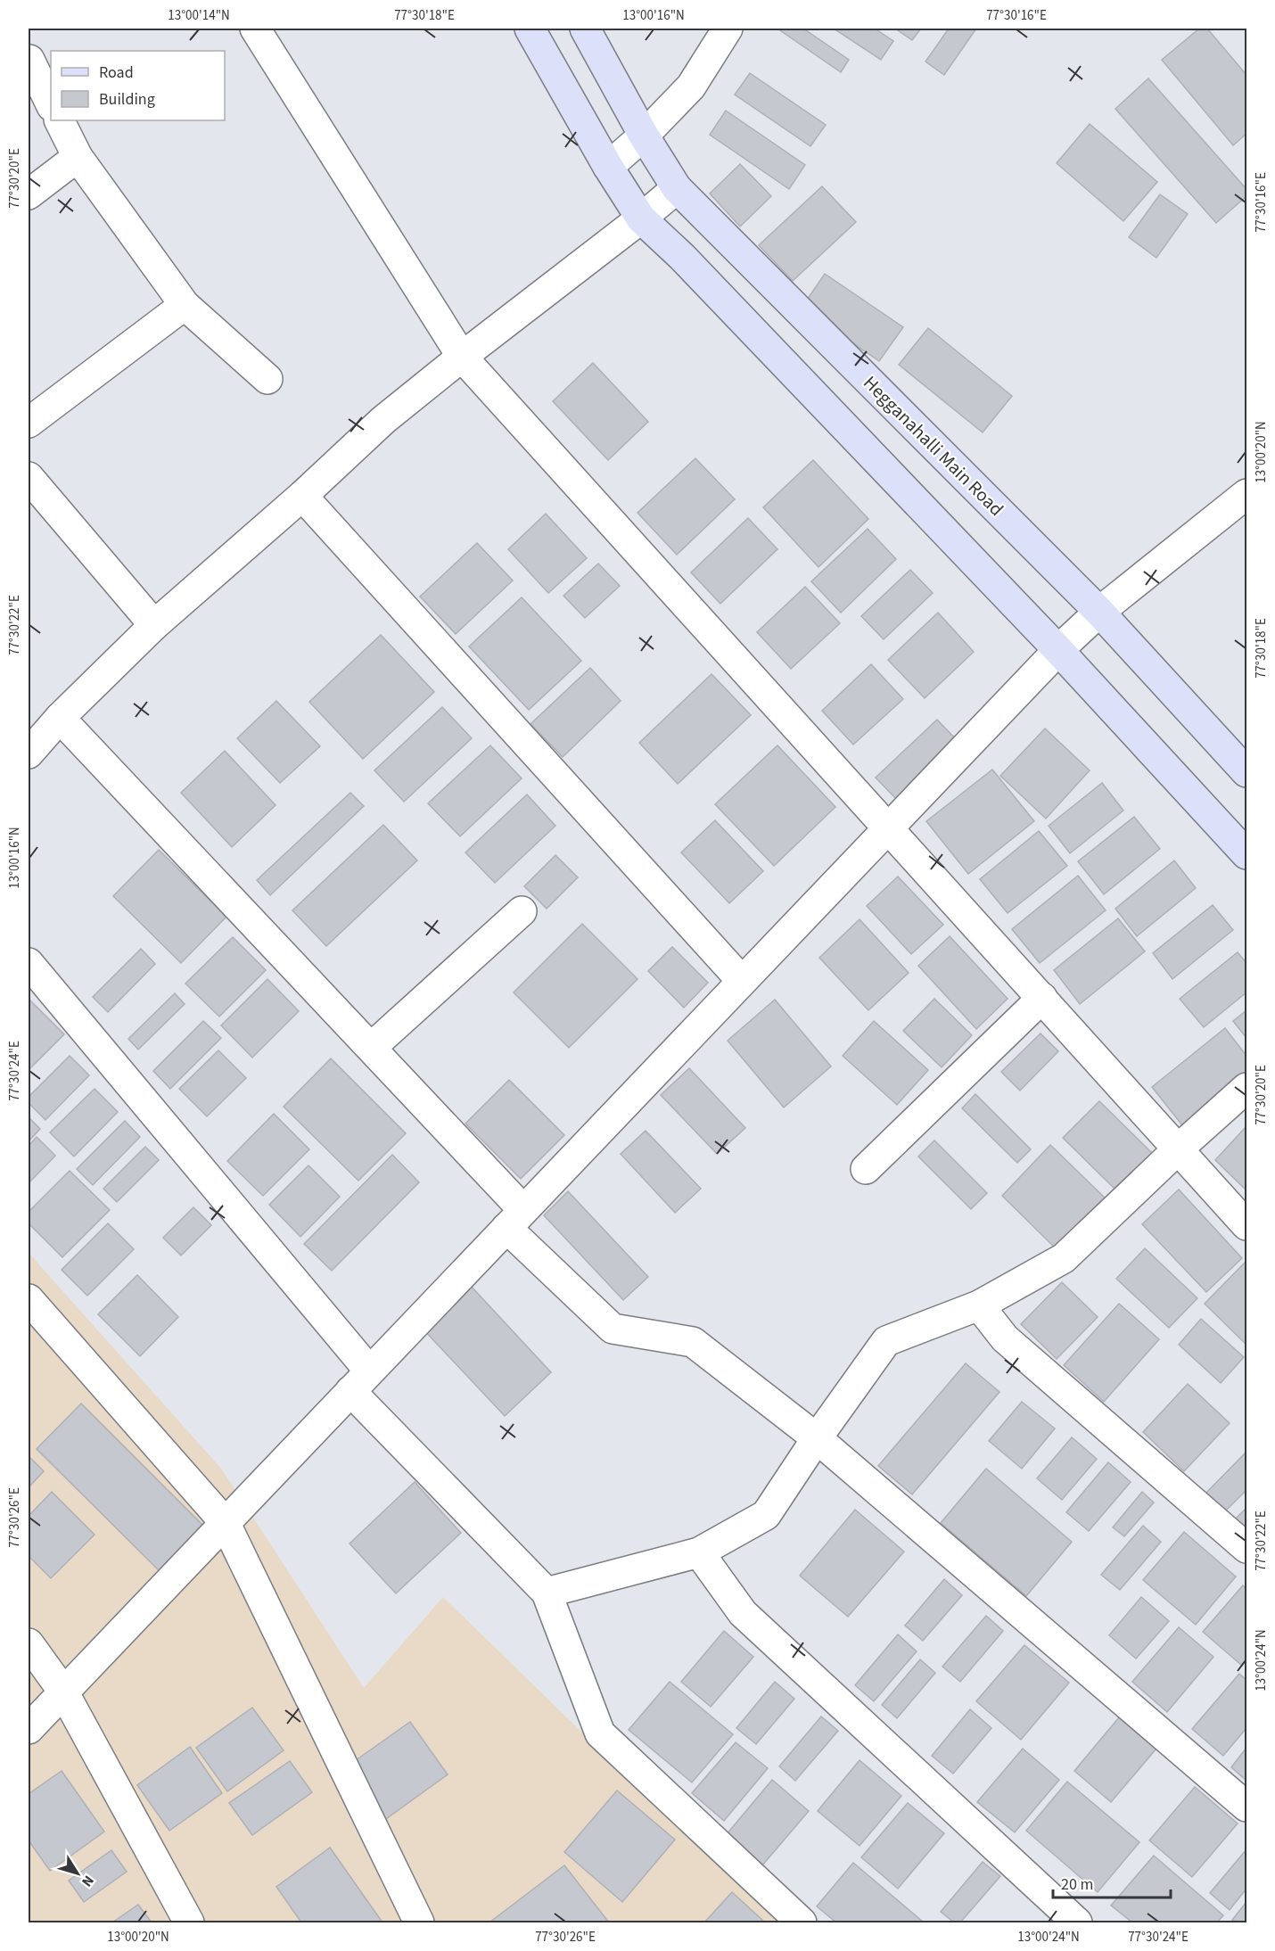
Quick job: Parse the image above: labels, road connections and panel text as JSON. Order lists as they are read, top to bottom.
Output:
{
  "streets": {
    "main road": ["Hegganahalli Main Road"]
  },
  "legend": ["Road", "Building"],
  "scale_bar": "20 m",
  "north": "bottom right",
  "coordinates": [
    "13°00'14\"N",
    "77°30'18\"E",
    "13°00'16\"N",
    "77°30'16\"E",
    "77°30'20\"E",
    "13°00'20\"N",
    "77°30'22\"E",
    "77°30'24\"E",
    "77°30'26\"E",
    "13°00'24\"N"
  ]
}
